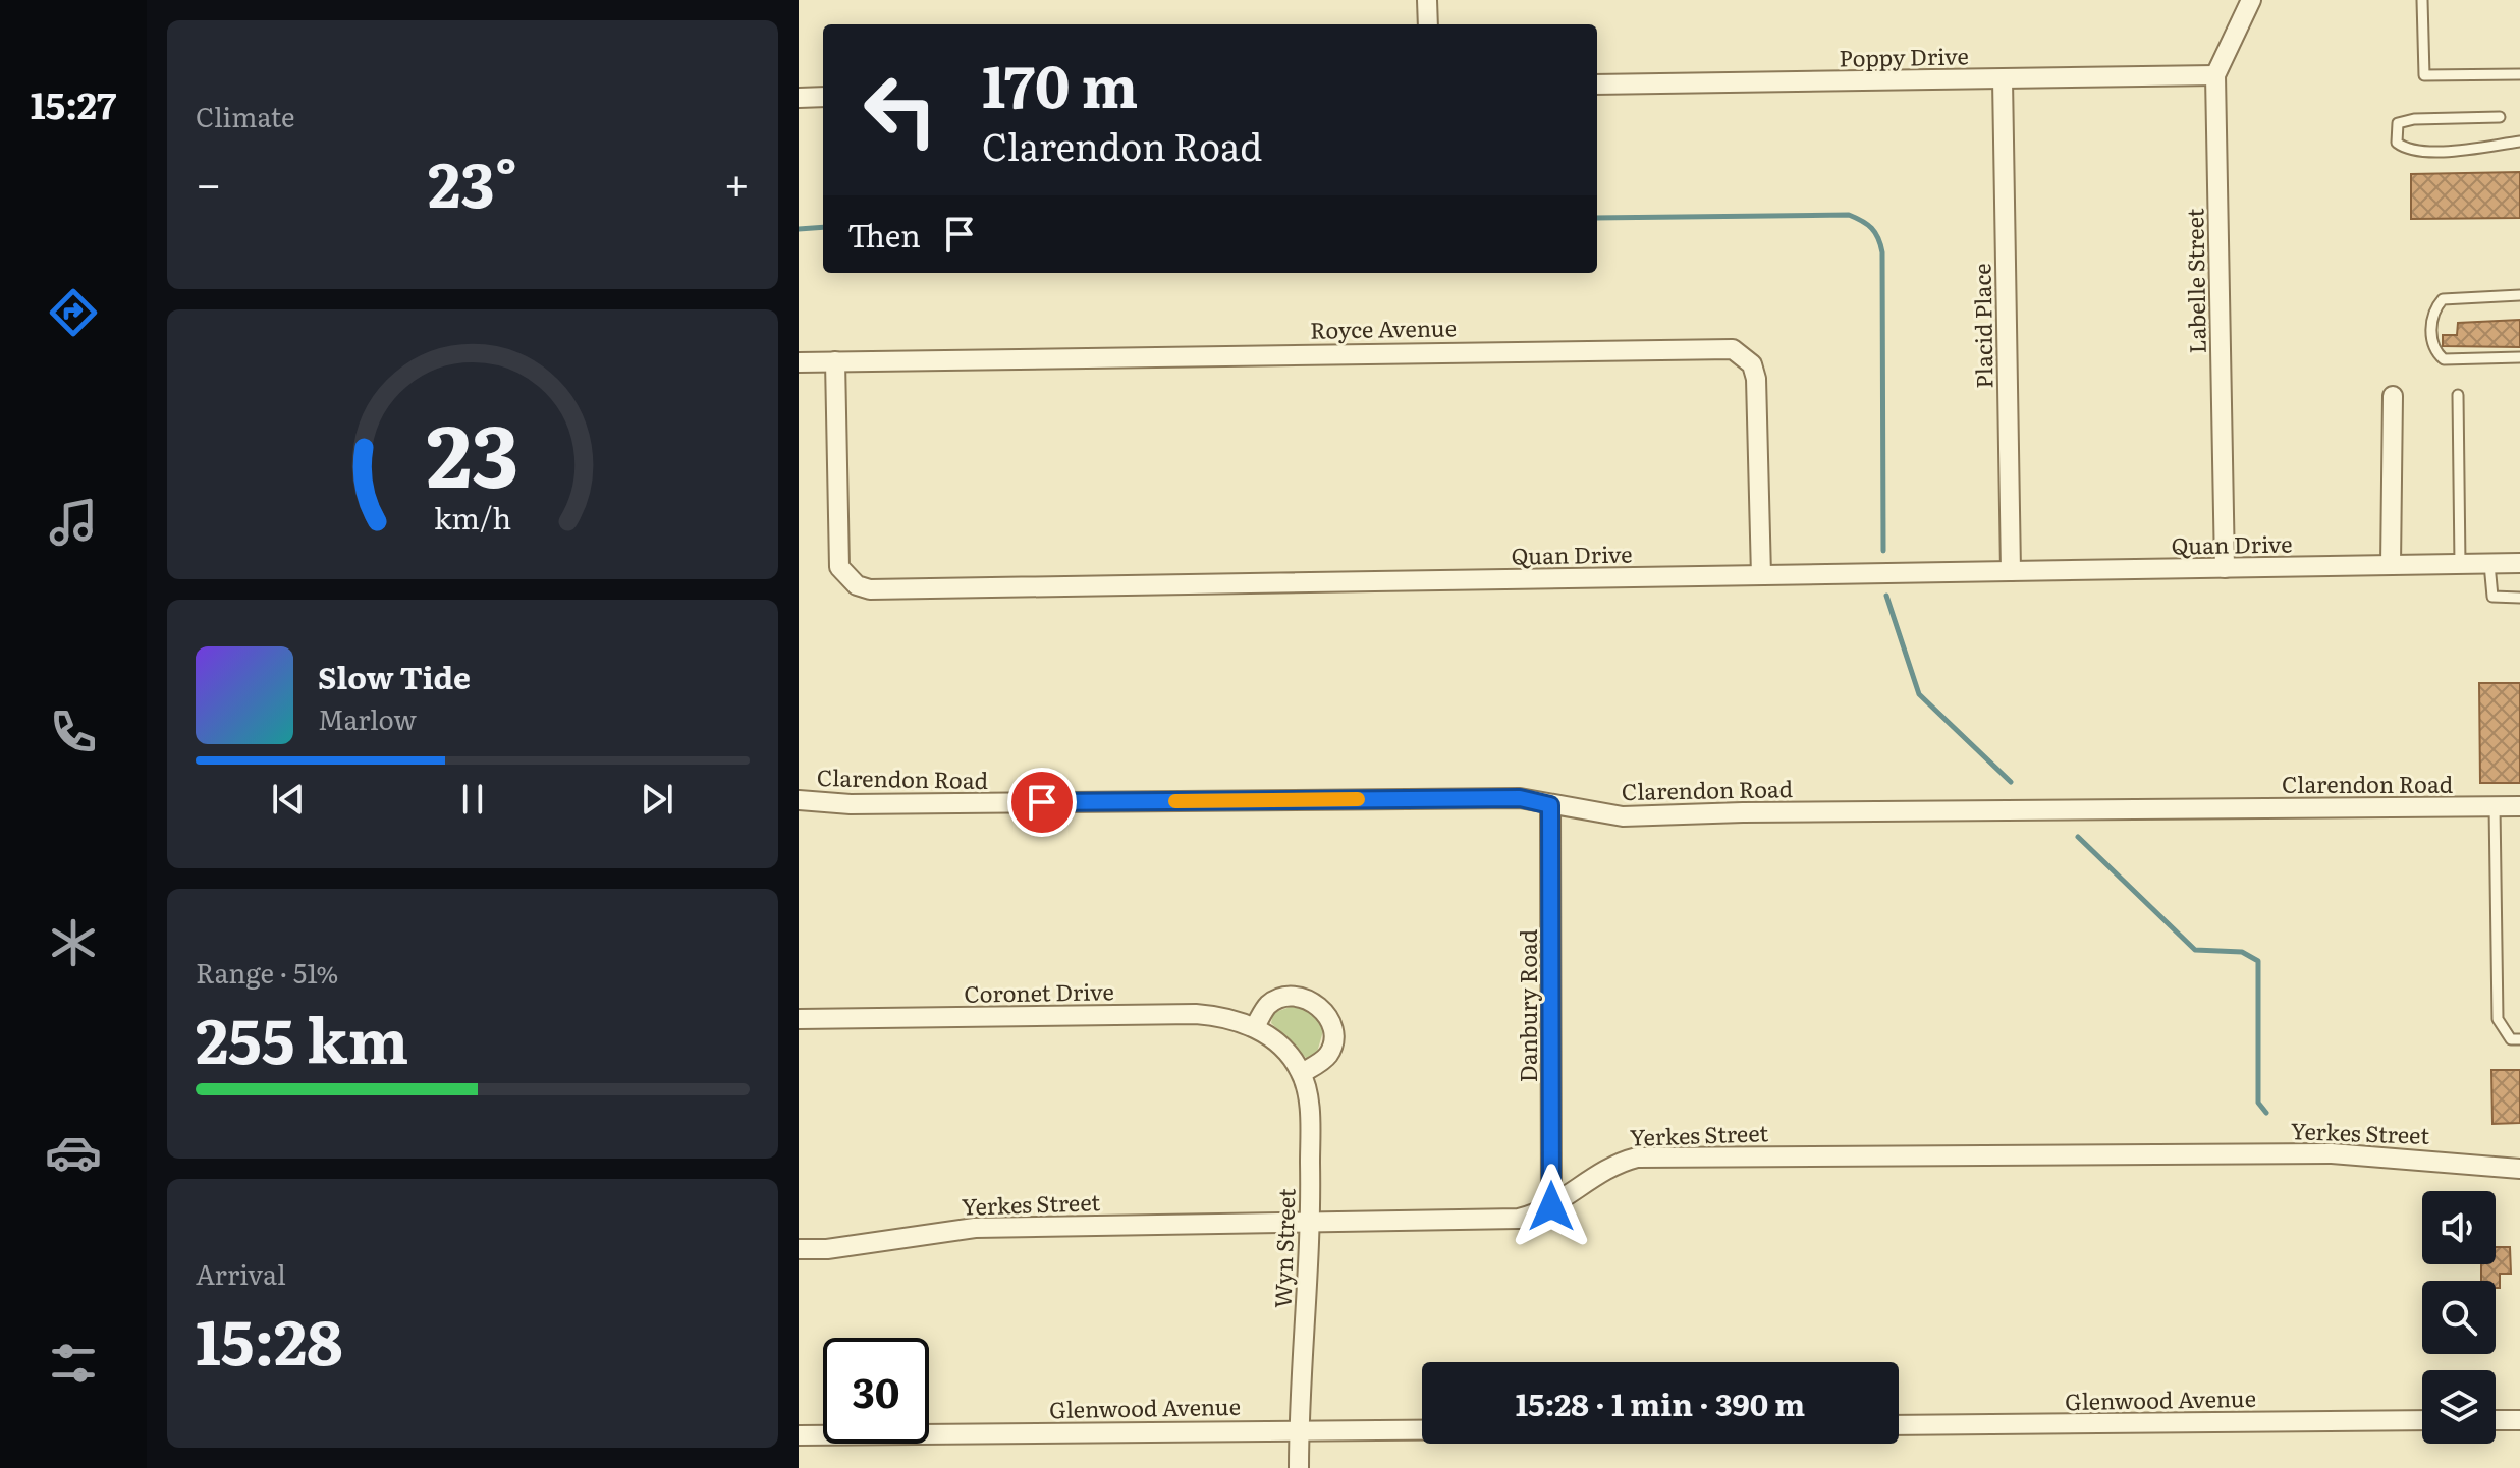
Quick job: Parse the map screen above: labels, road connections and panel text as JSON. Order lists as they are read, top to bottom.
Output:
{
  "streets": {
    "street": [
      "Poppy Drive",
      "Labelle Street",
      "Placid Place",
      "Royce Avenue",
      "Quan Drive",
      "Clarendon Road",
      "Coronet Drive",
      "Danbury Road",
      "Yerkes Street",
      "Wyn Street",
      "Glenwood Avenue"
    ]
  },
  "crossings": [
    ["Poppy Drive", "Labelle Street"],
    ["Poppy Drive", "Placid Place"],
    ["Labelle Street", "Quan Drive"],
    ["Placid Place", "Quan Drive"],
    ["Royce Avenue", "Quan Drive"],
    ["Clarendon Road", "Danbury Road"],
    ["Coronet Drive", "Wyn Street"],
    ["Danbury Road", "Yerkes Street"],
    ["Yerkes Street", "Wyn Street"],
    ["Wyn Street", "Glenwood Avenue"]
  ],
  "page": {
    "tabs": "15:27",
    "tile": [
      "Climate",
      ["Range · 51%", "255 km"],
      ["Arrival", "15:28"]
    ],
    "turn": ["170 m", "Clarendon Road"],
    "heat": ["−", "23°", "+"],
    "then": "Then",
    "song": ["Slow Tide", "Marlow"],
    "limit": "30",
    "trip": "15:28 · 1 min · 390 m",
    "gauge": ["23", "km/h"]
  }
}
